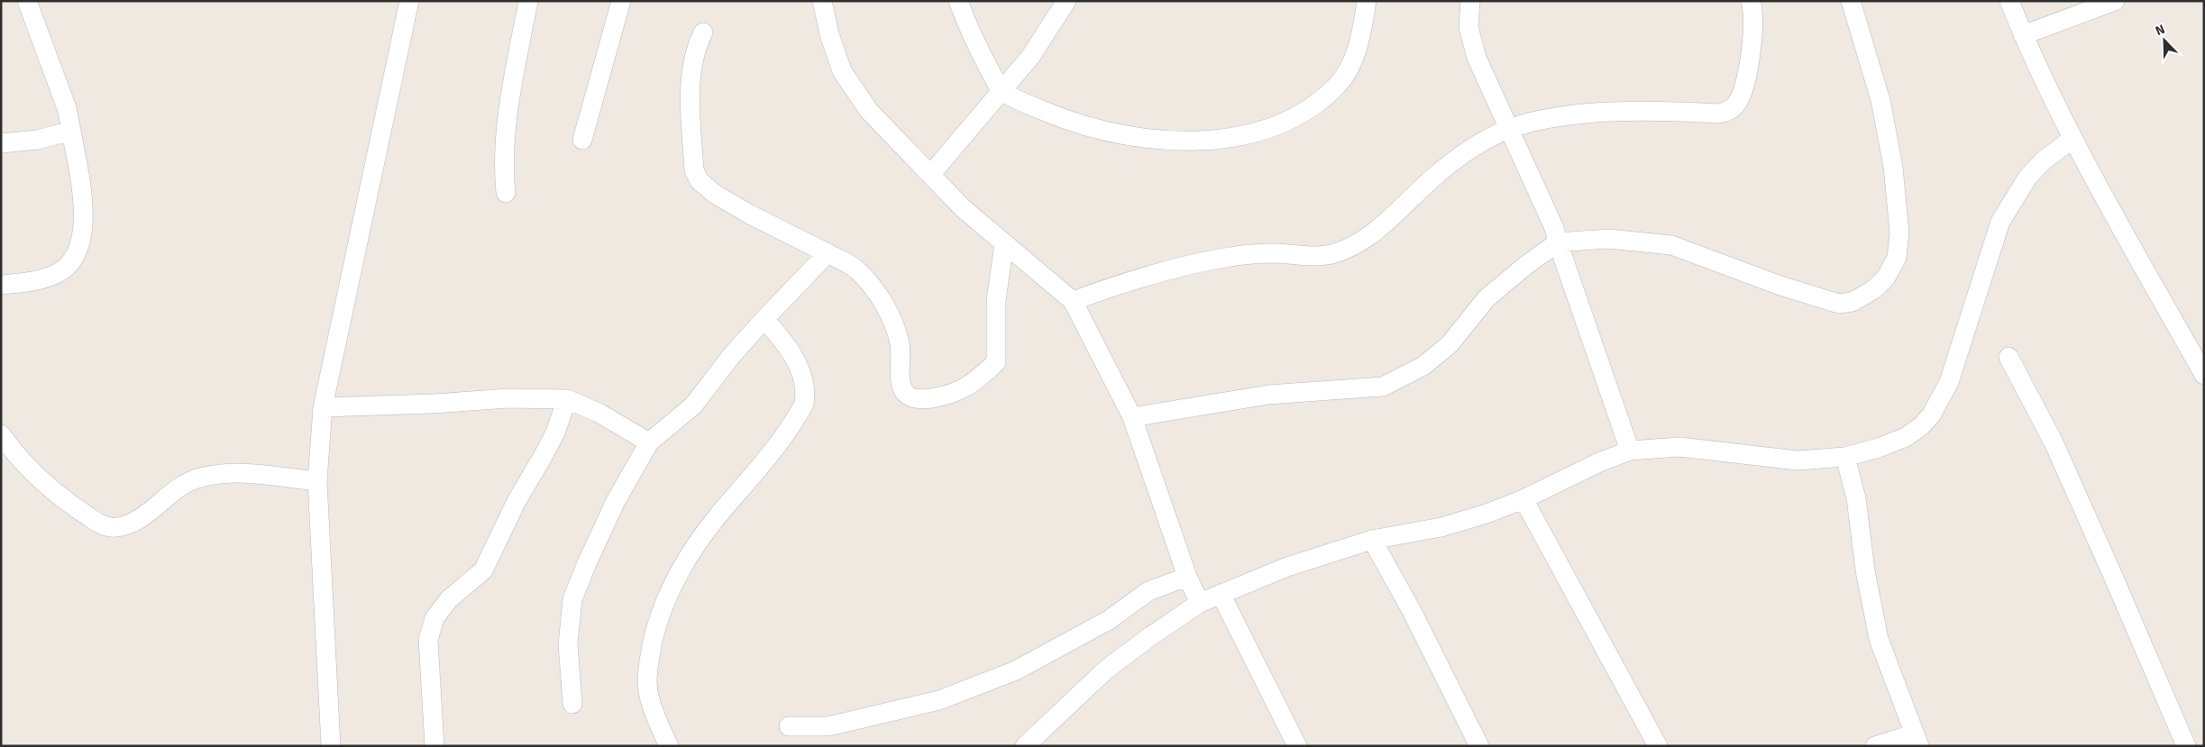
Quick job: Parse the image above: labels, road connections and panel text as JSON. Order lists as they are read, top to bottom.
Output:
{
  "north": "top left"
}
